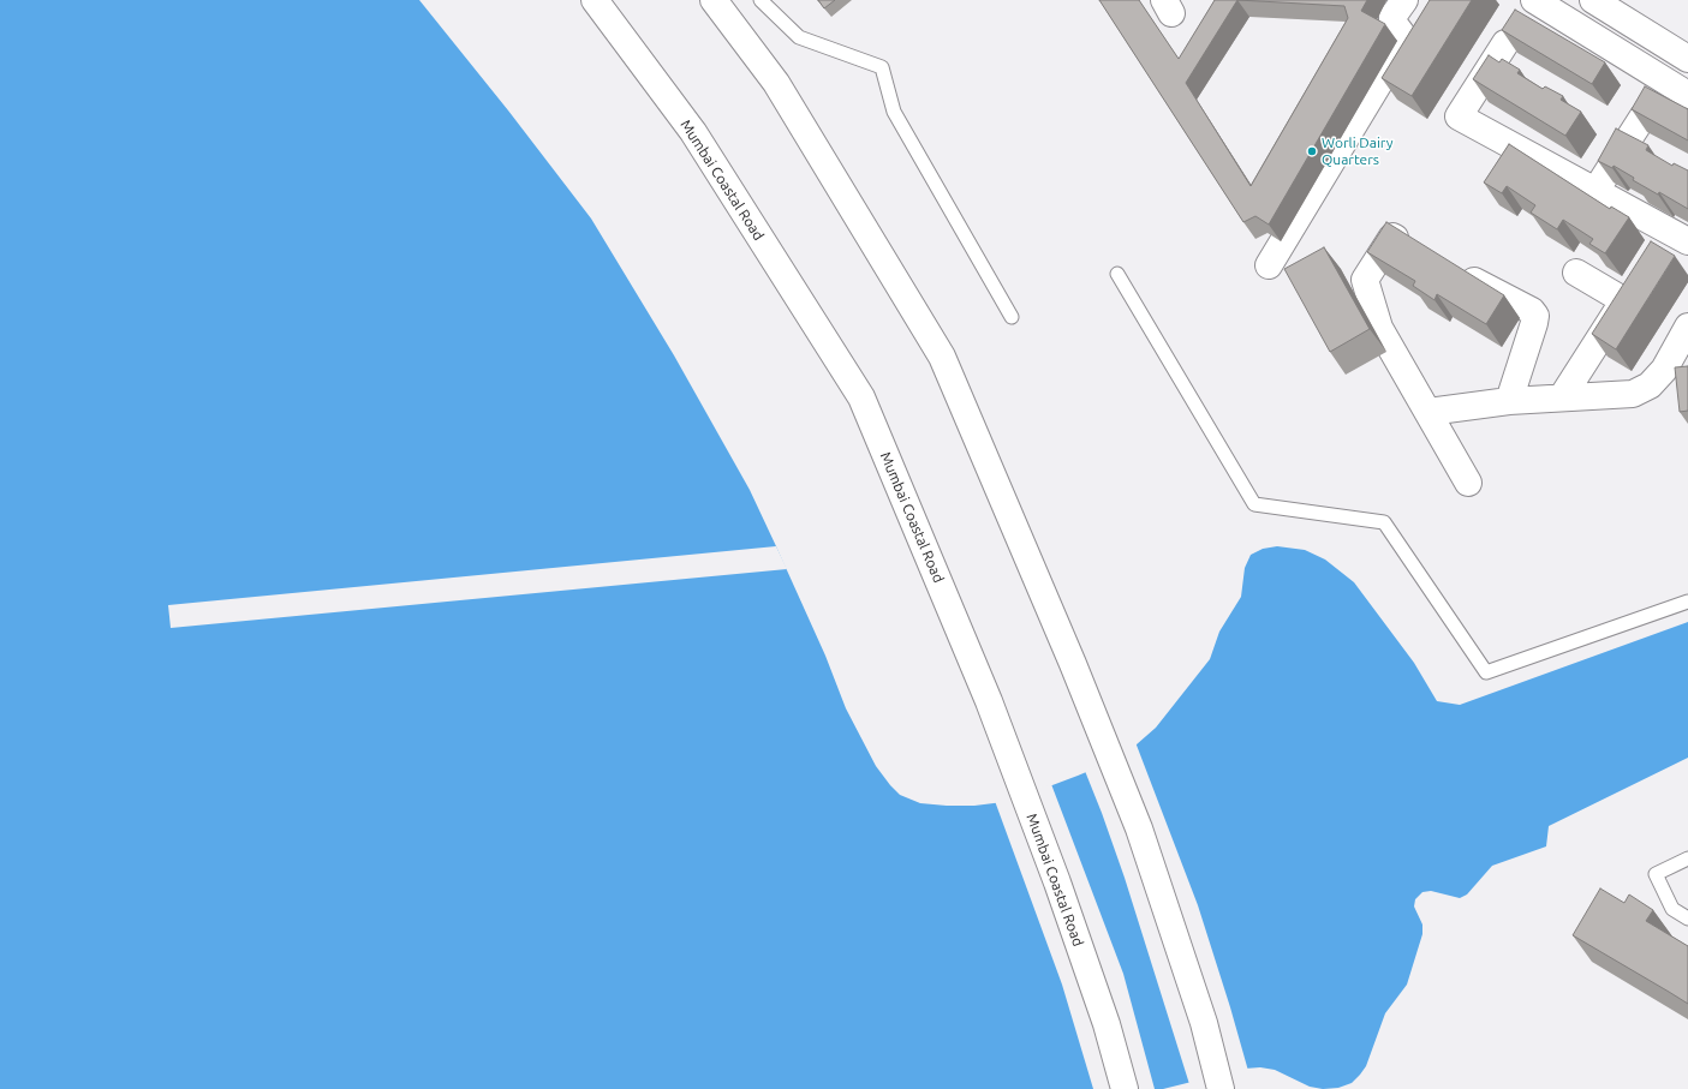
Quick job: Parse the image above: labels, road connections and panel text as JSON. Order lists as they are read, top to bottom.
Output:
{
  "streets": {
    "main road": ["Mumbai Coastal Road"]
  },
  "places": ["Worli Dairy Quarters"]
}
